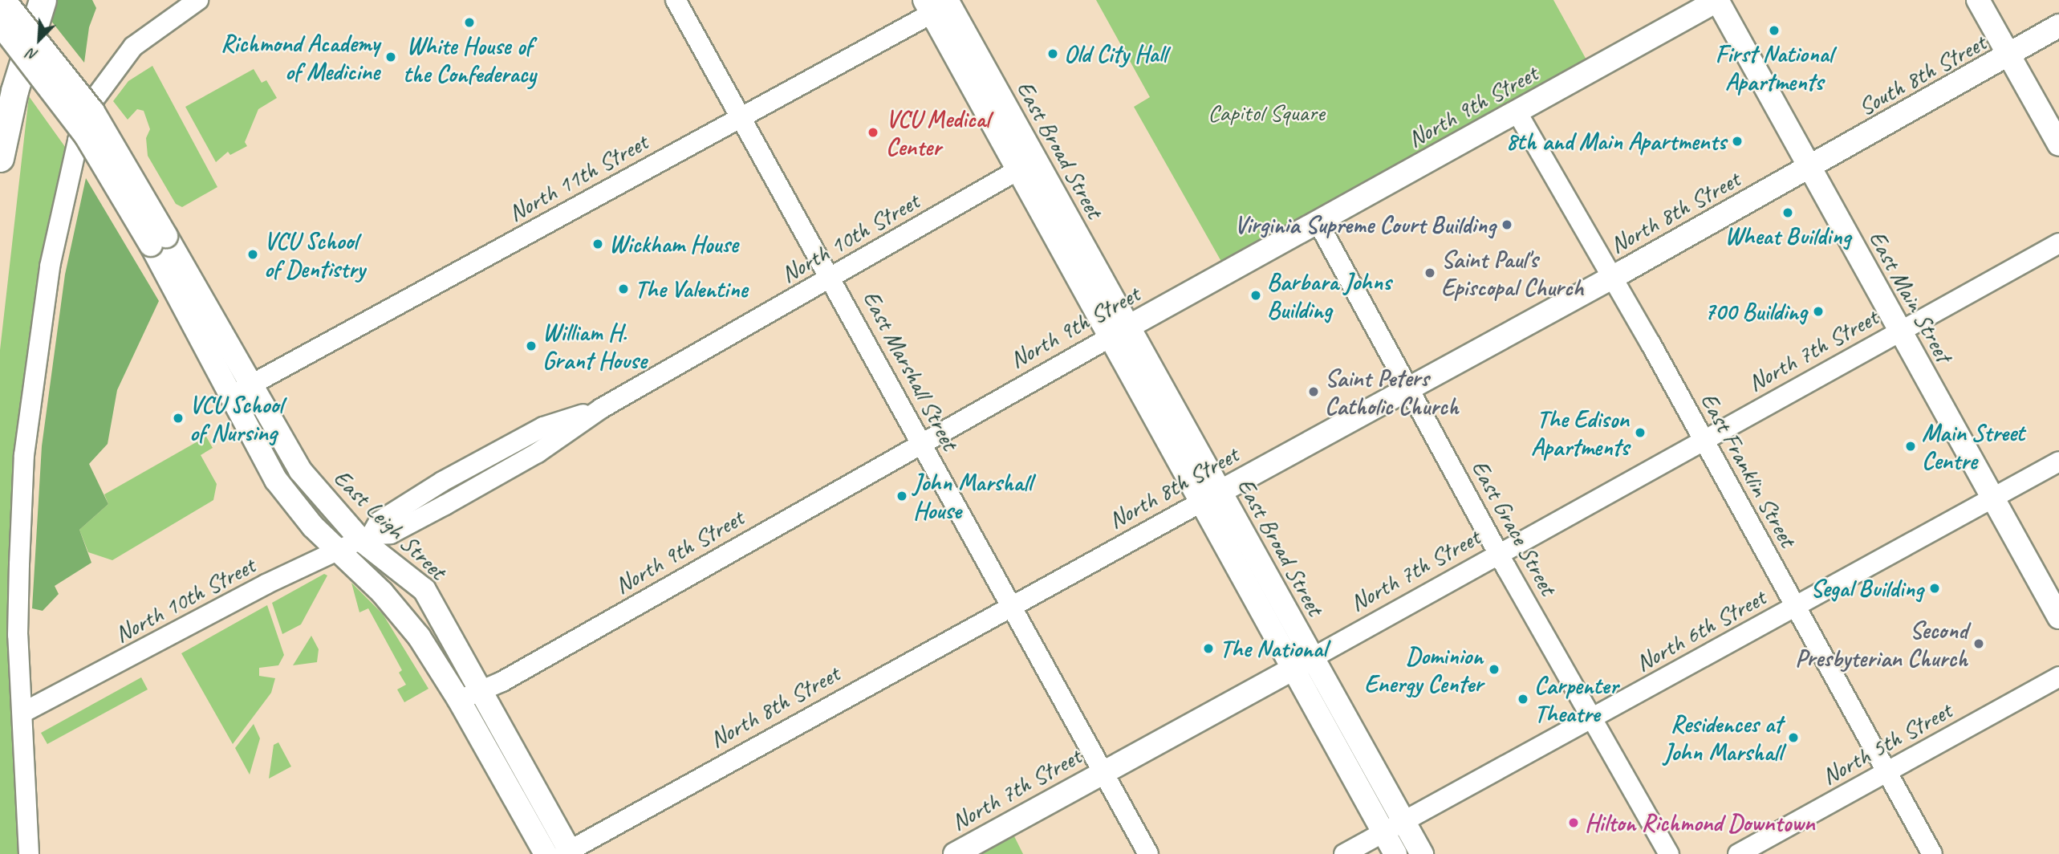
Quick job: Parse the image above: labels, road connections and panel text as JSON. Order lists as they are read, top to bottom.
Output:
{
  "streets": {
    "main road": [
      "South 8th Street",
      "North 9th Street",
      "East Broad Street",
      "North 8th Street",
      "East Main Street",
      "North 7th Street",
      "East Leigh Street"
    ],
    "street": [
      "North 11th Street",
      "North 10th Street",
      "East Marshall Street",
      "East Franklin Street",
      "East Grace Street",
      "North 6th Street",
      "North 5th Street"
    ]
  },
  "crossings": [
    ["South 8th Street", "North 8th Street"],
    ["South 8th Street", "East Main Street"],
    ["North 9th Street", "East Broad Street"],
    ["North 9th Street", "East Main Street"],
    ["North 9th Street", "East Marshall Street"],
    ["North 9th Street", "East Franklin Street"],
    ["North 9th Street", "East Leigh Street"],
    ["North 9th Street", "East Grace Street"],
    ["East Broad Street", "North 11th Street"],
    ["East Broad Street", "North 8th Street"],
    ["East Broad Street", "North 10th Street"],
    ["East Broad Street", "North 7th Street"],
    ["East Broad Street", "North 6th Street"],
    ["North 11th Street", "East Marshall Street"],
    ["North 11th Street", "East Leigh Street"],
    ["North 8th Street", "East Main Street"],
    ["North 8th Street", "East Marshall Street"],
    ["North 8th Street", "East Franklin Street"],
    ["North 8th Street", "East Leigh Street"],
    ["North 8th Street", "East Grace Street"],
    ["North 10th Street", "East Marshall Street"],
    ["North 10th Street", "East Leigh Street"],
    ["East Main Street", "North 7th Street"],
    ["East Main Street", "North 6th Street"],
    ["North 7th Street", "East Marshall Street"],
    ["North 7th Street", "East Franklin Street"],
    ["North 7th Street", "East Grace Street"],
    ["East Franklin Street", "North 6th Street"],
    ["East Franklin Street", "North 5th Street"],
    ["East Grace Street", "North 6th Street"]
  ],
  "parks": ["Capitol Square"],
  "places": [
    "White House of the Confederacy",
    "First National Apartments",
    "Old City Hall",
    "Richmond Academy of Medicine",
    "VCU Medical Center",
    "8th and Main Apartments",
    "Wheat Building",
    "Virginia Supreme Court Building",
    "Wickham House",
    "VCU School of Dentistry",
    "Saint Paul's Episcopal Church",
    "The Valentine",
    "Barbara Johns Building",
    "700 Building",
    "William H. Grant House",
    "Saint Peters Catholic Church",
    "VCU School of Nursing",
    "The Edison Apartments",
    "Main Street Centre",
    "John Marshall House",
    "Segal Building",
    "Second Presbyterian Church",
    "The National",
    "Dominion Energy Center",
    "Carpenter Theatre",
    "Residences at John Marshall",
    "Hilton Richmond Downtown"
  ],
  "north": "bottom left"
}
